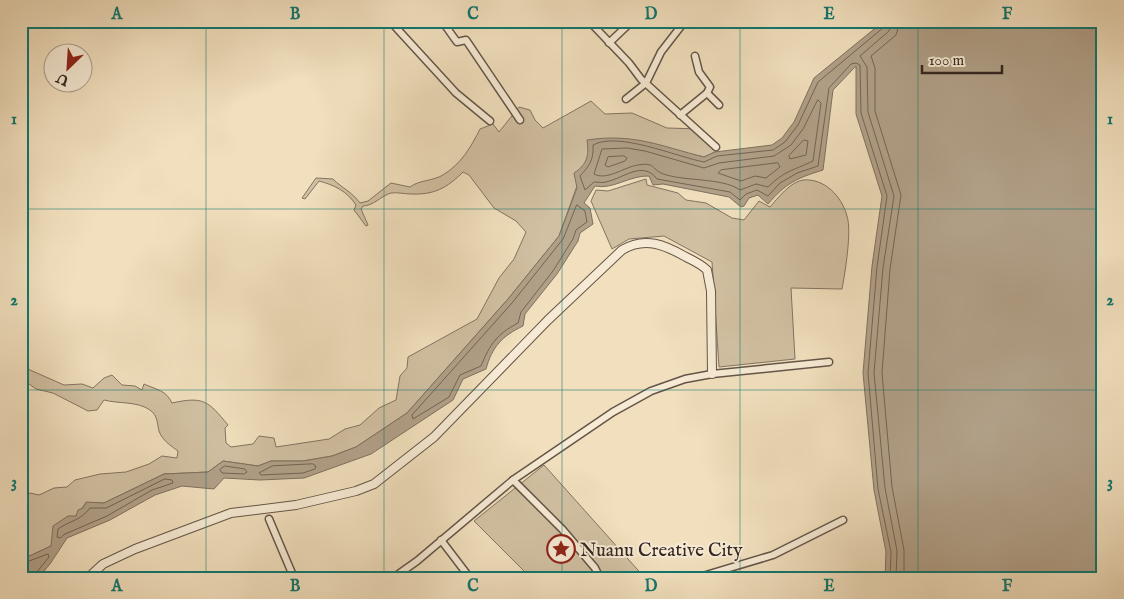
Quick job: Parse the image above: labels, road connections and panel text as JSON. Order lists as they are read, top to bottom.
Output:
{
  "places": {
    "place": ["Nuanu Creative City"]
  },
  "scale_bar": "100 m",
  "north": "bottom left",
  "grid": {
    "columns": [
      "A",
      "B",
      "C",
      "D",
      "E",
      "F"
    ],
    "rows": ["1", "2", "3"]
  }
}
